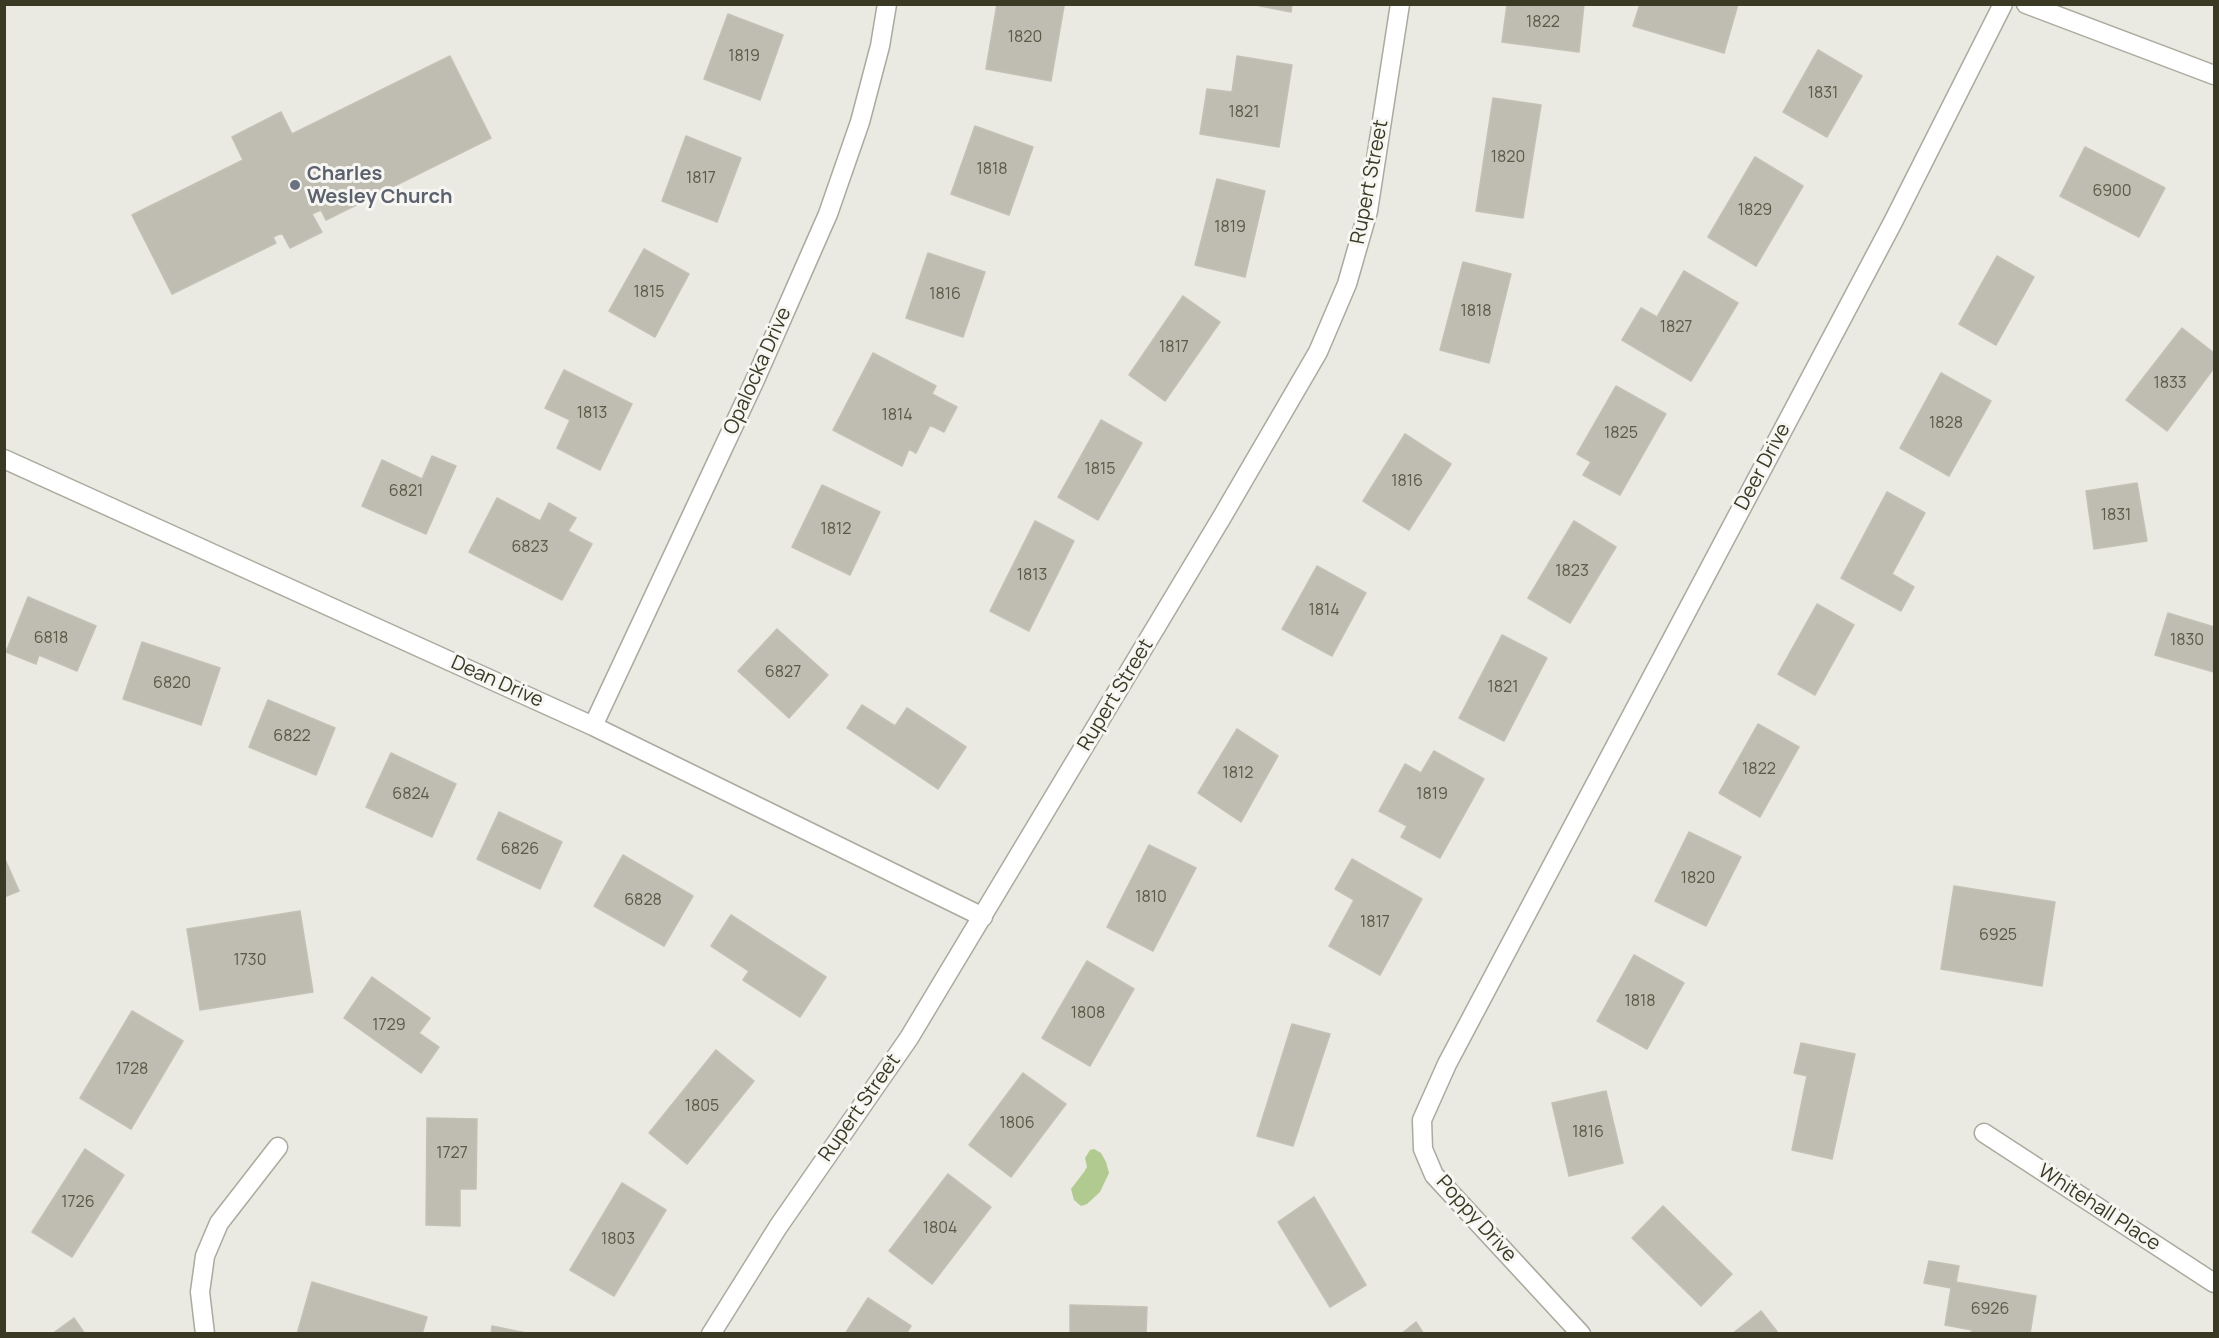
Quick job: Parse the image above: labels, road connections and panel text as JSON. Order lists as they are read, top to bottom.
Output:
{
  "streets": {
    "street": [
      "Rupert Street",
      "Opalocka Drive",
      "Deer Drive",
      "Dean Drive",
      "Whitehall Place",
      "Poppy Drive"
    ]
  },
  "crossings": [
    ["Rupert Street", "Dean Drive"],
    ["Opalocka Drive", "Dean Drive"],
    ["Deer Drive", "Poppy Drive"]
  ],
  "places": ["Charles Wesley Church"],
  "house_numbers": [
    "1822",
    "1820",
    "1819",
    "1831",
    "1821",
    "1820",
    "1818",
    "1817",
    "6900",
    "1829",
    "1819",
    "1815",
    "1816",
    "1818",
    "1827",
    "1817",
    "1833",
    "1813",
    "1814",
    "1828",
    "1825",
    "1815",
    "1816",
    "6821",
    "1831",
    "1812",
    "6823",
    "1823",
    "1813",
    "1814",
    "6818",
    "1830",
    "6827",
    "6820",
    "1821",
    "6822",
    "1822",
    "1812",
    "6824",
    "1819",
    "6826",
    "1820",
    "1810",
    "6828",
    "1817",
    "6925",
    "1730",
    "1818",
    "1808",
    "1729",
    "1728",
    "1805",
    "1806",
    "1816",
    "1727",
    "1726",
    "1804",
    "1803",
    "6926"
  ]
}
